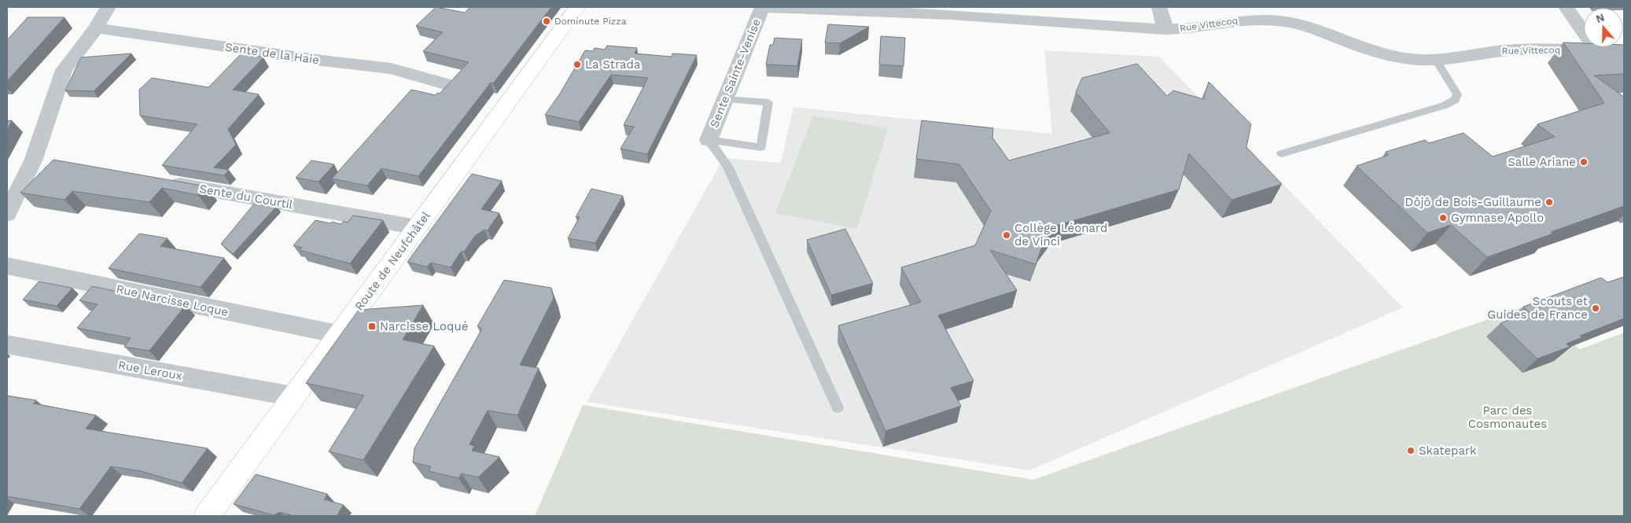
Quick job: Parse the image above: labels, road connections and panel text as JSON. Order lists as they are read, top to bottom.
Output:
{
  "streets": {
    "main road": ["Route de Neufchâtel"],
    "street": [
      "Rue Vittecoq",
      "Sente de la Haie",
      "Sente Sainte-Venise",
      "Sente du Courtil",
      "Rue Narcisse Loque",
      "Rue Leroux"
    ]
  },
  "crossings": [
    ["Rue Vittecoq", "Sente Sainte-Venise"],
    ["Sente du Courtil", "Route de Neufchâtel"],
    ["Route de Neufchâtel", "Rue Narcisse Loque"],
    ["Route de Neufchâtel", "Rue Leroux"]
  ],
  "parks": ["Parc des Cosmonautes"],
  "places": {
    "other": [
      "Dominute Pizza",
      "La Strada",
      "Salle Ariane",
      "Dôjô de Bois-Guillaume",
      "Gymnase Apollo",
      "Collège Léonard de Vinci",
      "Scouts et Guides de France",
      "Skatepark"
    ],
    "transit": ["Narcisse Loqué"]
  },
  "north": "top"
}
